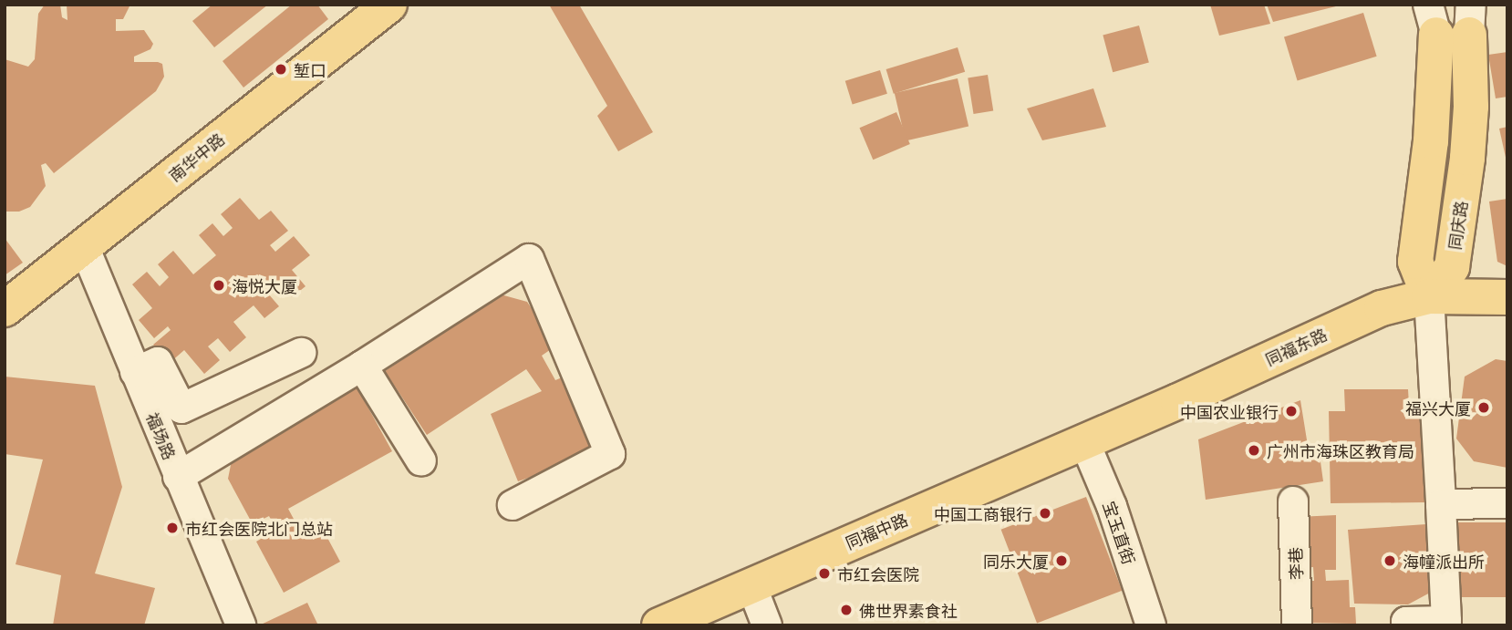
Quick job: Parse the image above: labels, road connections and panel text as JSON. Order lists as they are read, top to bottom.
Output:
{
  "streets": {
    "main road": [
      "南华中路",
      "同庆路",
      "同福东路",
      "同福中路"
    ],
    "street": ["福场路", "宝玉直街", "李巷"]
  },
  "crossings": [
    ["南华中路", "福场路"],
    ["同庆路", "同福东路"],
    ["同福东路", "同福中路"],
    ["同福东路", "宝玉直街"],
    ["同福中路", "宝玉直街"]
  ],
  "places": [
    "堑口",
    "海悦大厦",
    "福兴大厦",
    "中国农业银行",
    "广州市海珠区教育局",
    "中国工商银行",
    "市红会医院北门总站",
    "同乐大厦",
    "海幢派出所",
    "市红会医院",
    "佛世界素食社"
  ]
}
